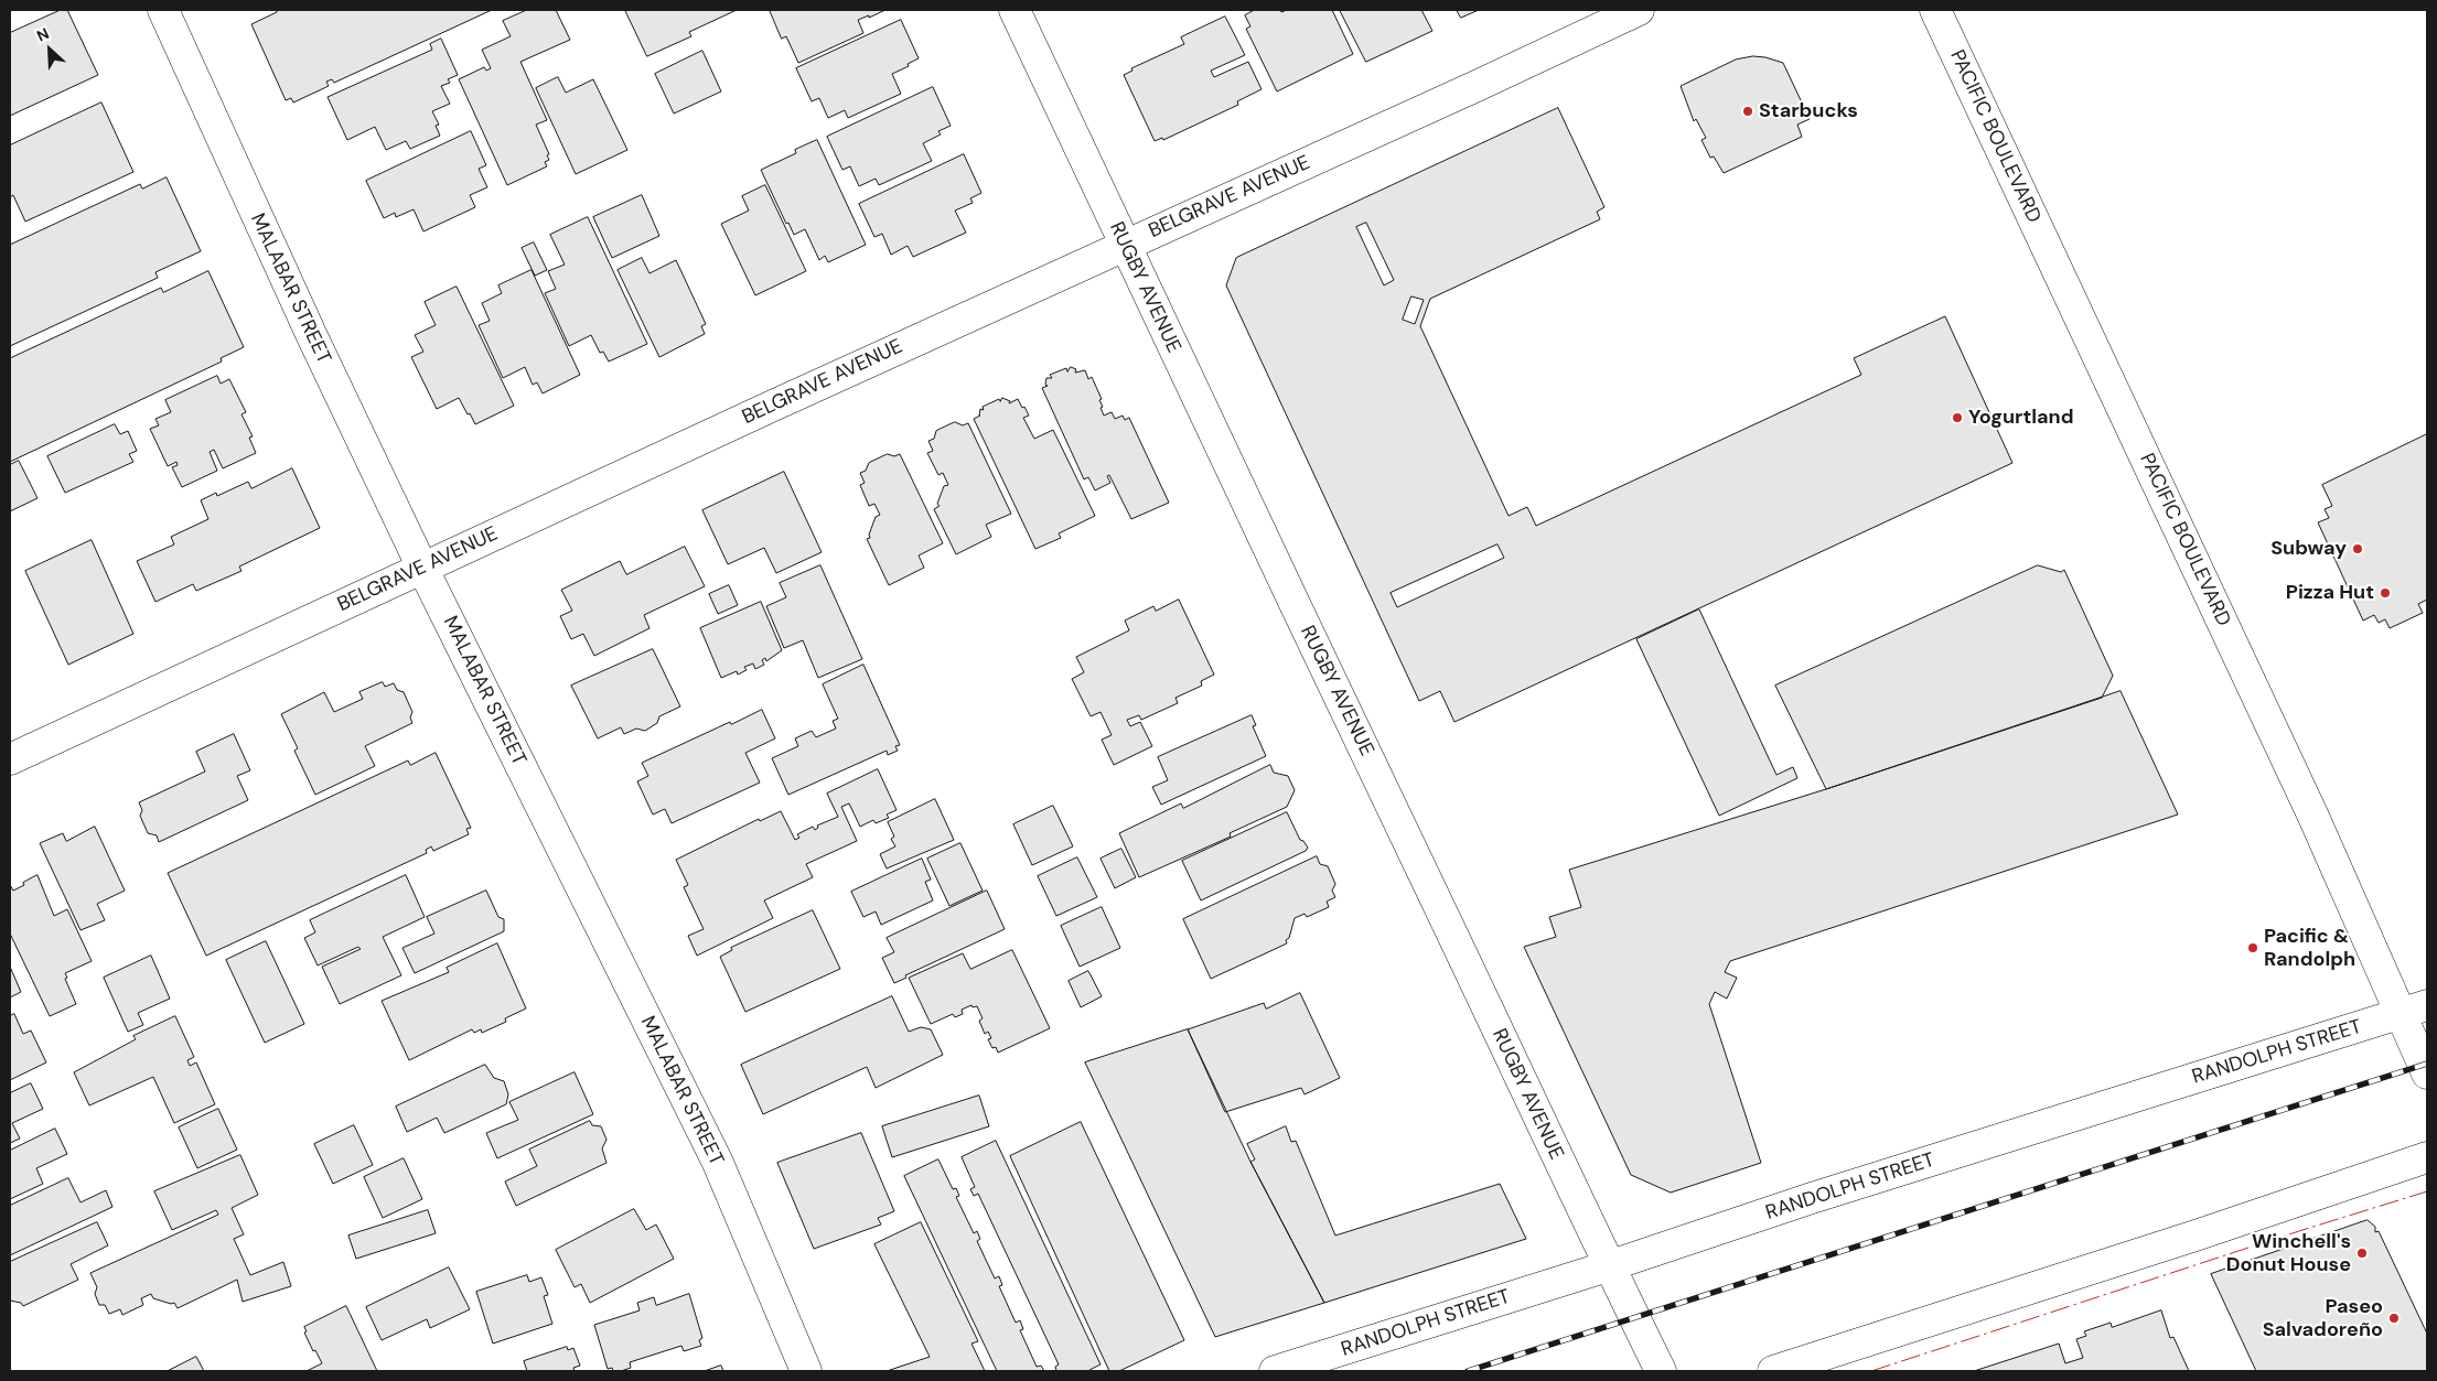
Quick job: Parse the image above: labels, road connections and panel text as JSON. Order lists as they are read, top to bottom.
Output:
{
  "streets": {
    "street": [
      "PACIFIC BOULEVARD",
      "BELGRAVE AVENUE",
      "RUGBY AVENUE",
      "MALABAR STREET",
      "RANDOLPH STREET"
    ]
  },
  "crossings": [
    ["PACIFIC BOULEVARD", "RANDOLPH STREET"],
    ["BELGRAVE AVENUE", "RUGBY AVENUE"],
    ["BELGRAVE AVENUE", "MALABAR STREET"],
    ["RUGBY AVENUE", "RANDOLPH STREET"]
  ],
  "places": [
    "Starbucks",
    "Yogurtland",
    "Subway",
    "Pizza Hut",
    "Pacific & Randolph",
    "Winchell's Donut House",
    "Paseo Salvadoreño"
  ],
  "north": "top left"
}
